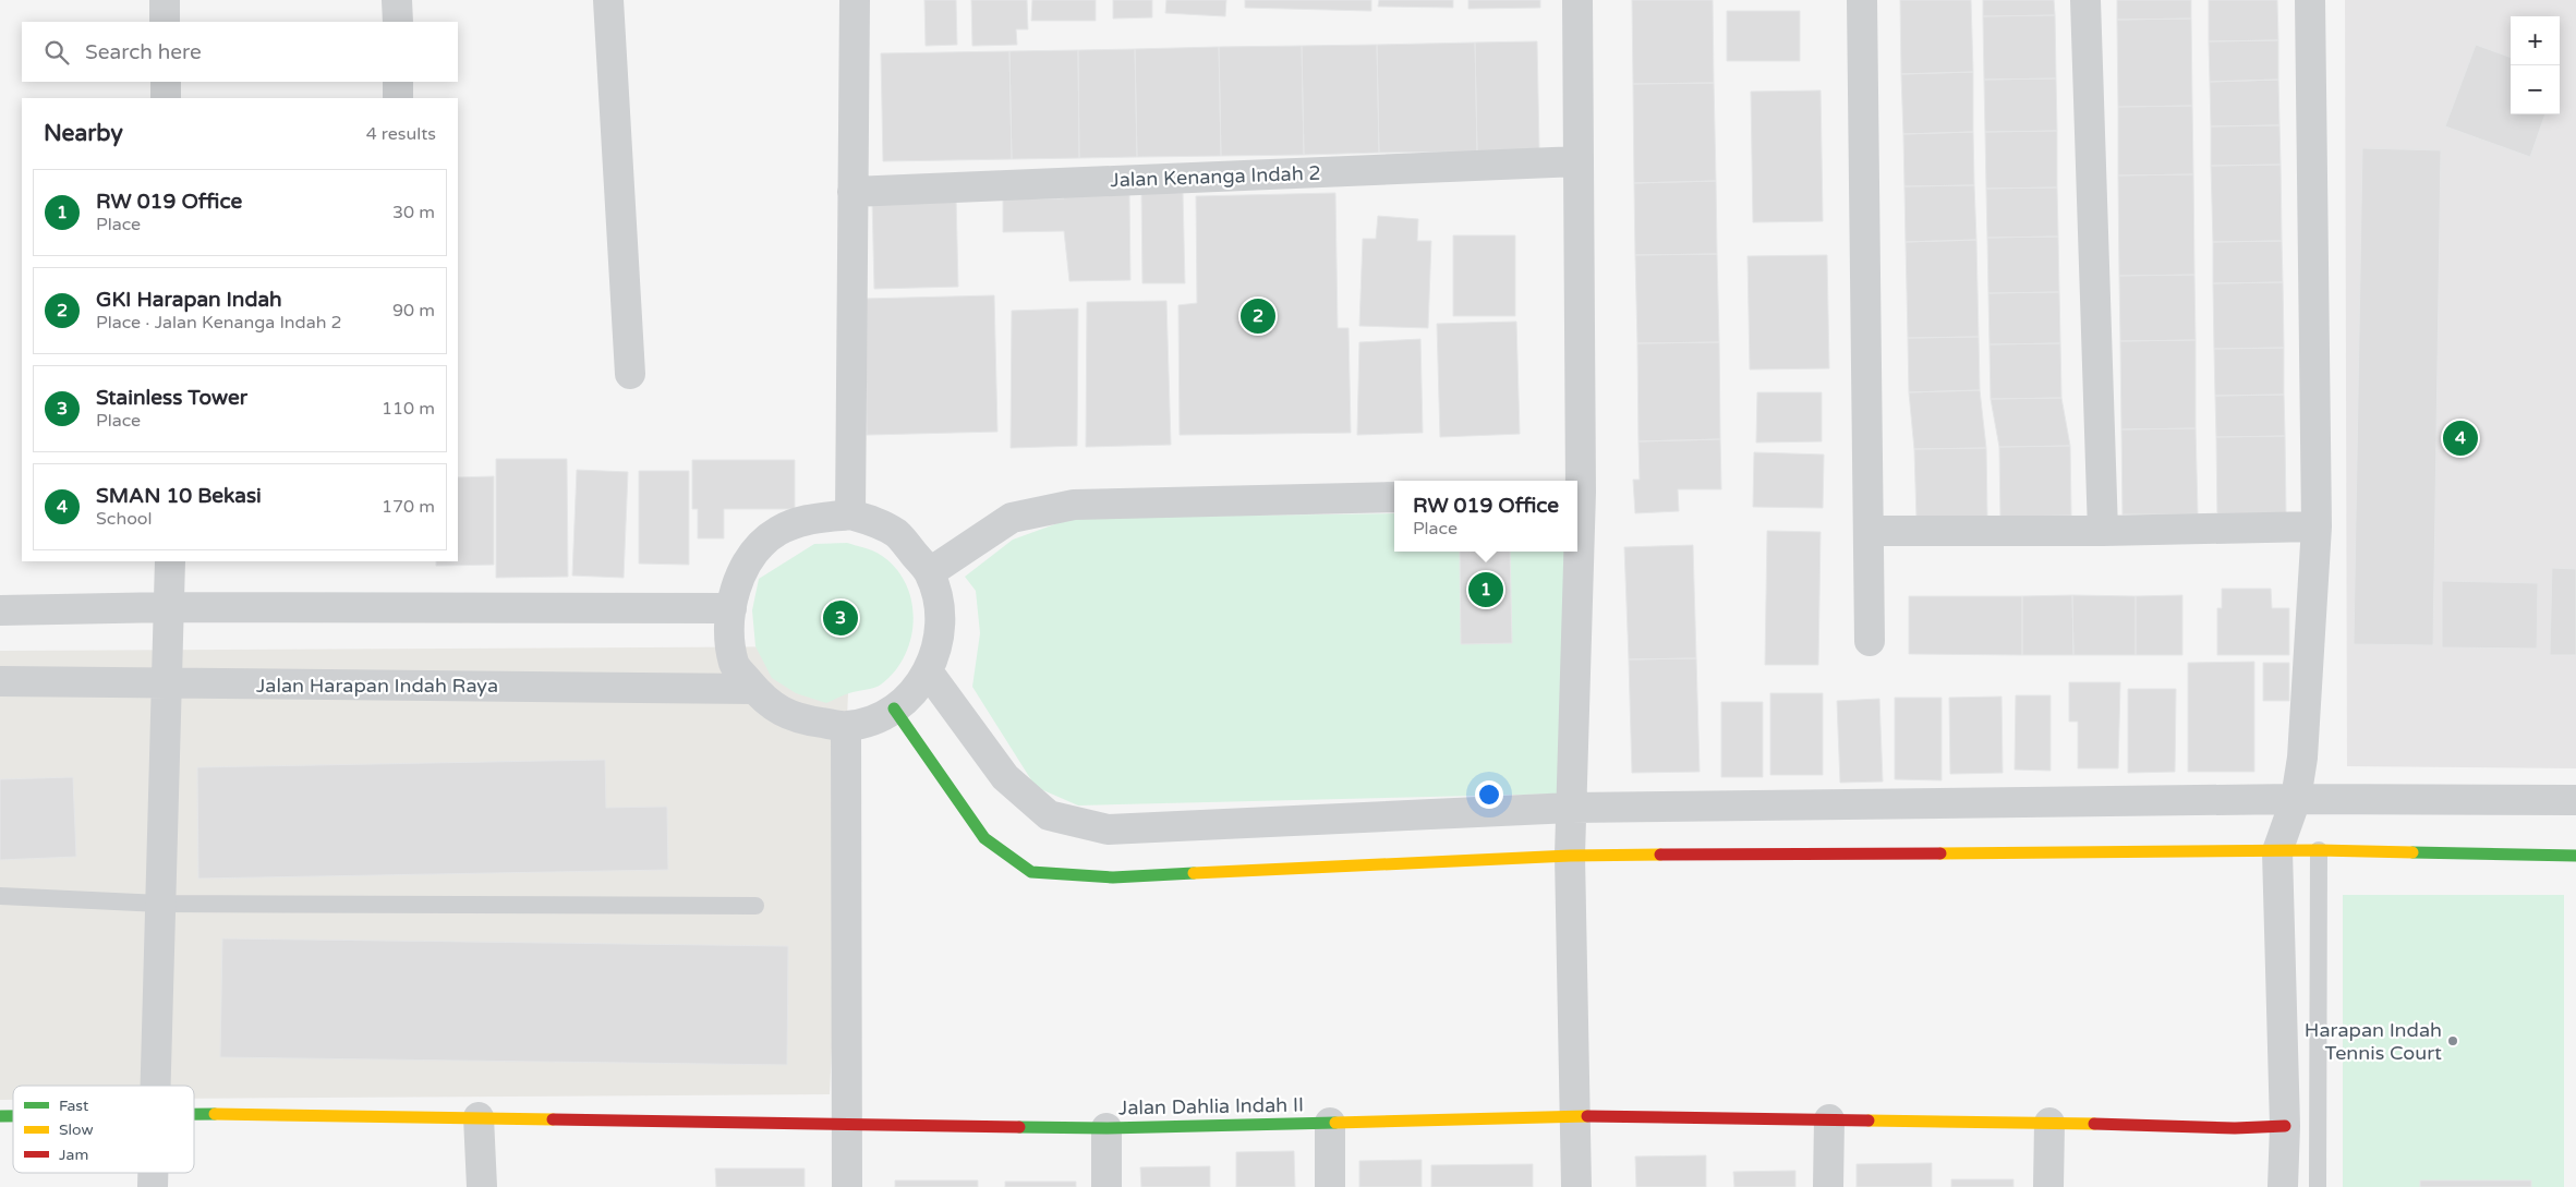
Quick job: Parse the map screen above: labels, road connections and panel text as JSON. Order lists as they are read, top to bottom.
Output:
{
  "streets": {
    "street": ["Jalan Kenanga Indah 2", "Jalan Harapan Indah Raya", "Jalan Dahlia Indah II"]
  },
  "places": ["Harapan Indah Tennis Court"],
  "legend": ["Fast", "Slow", "Jam"],
  "page": {
    "map_buttons": ["+", "−"],
    "search": "Search here",
    "heading": ["Nearby", "4 results"],
    "list": [
      {
        "mark": "1",
        "name": "RW 019 Office",
        "note": "Place",
        "value": "30 m"
      },
      {
        "mark": "2",
        "name": "GKI Harapan Indah",
        "note": "Place · Jalan Kenanga Indah 2",
        "value": "90 m"
      },
      {
        "mark": "3",
        "name": "Stainless Tower",
        "note": "Place",
        "value": "110 m"
      },
      {
        "mark": "4",
        "name": "SMAN 10 Bekasi",
        "note": "School",
        "value": "170 m"
      }
    ],
    "pins": [
      "2",
      "4",
      "1",
      "3"
    ],
    "popup": ["RW 019 Office", "Place"]
  }
}
